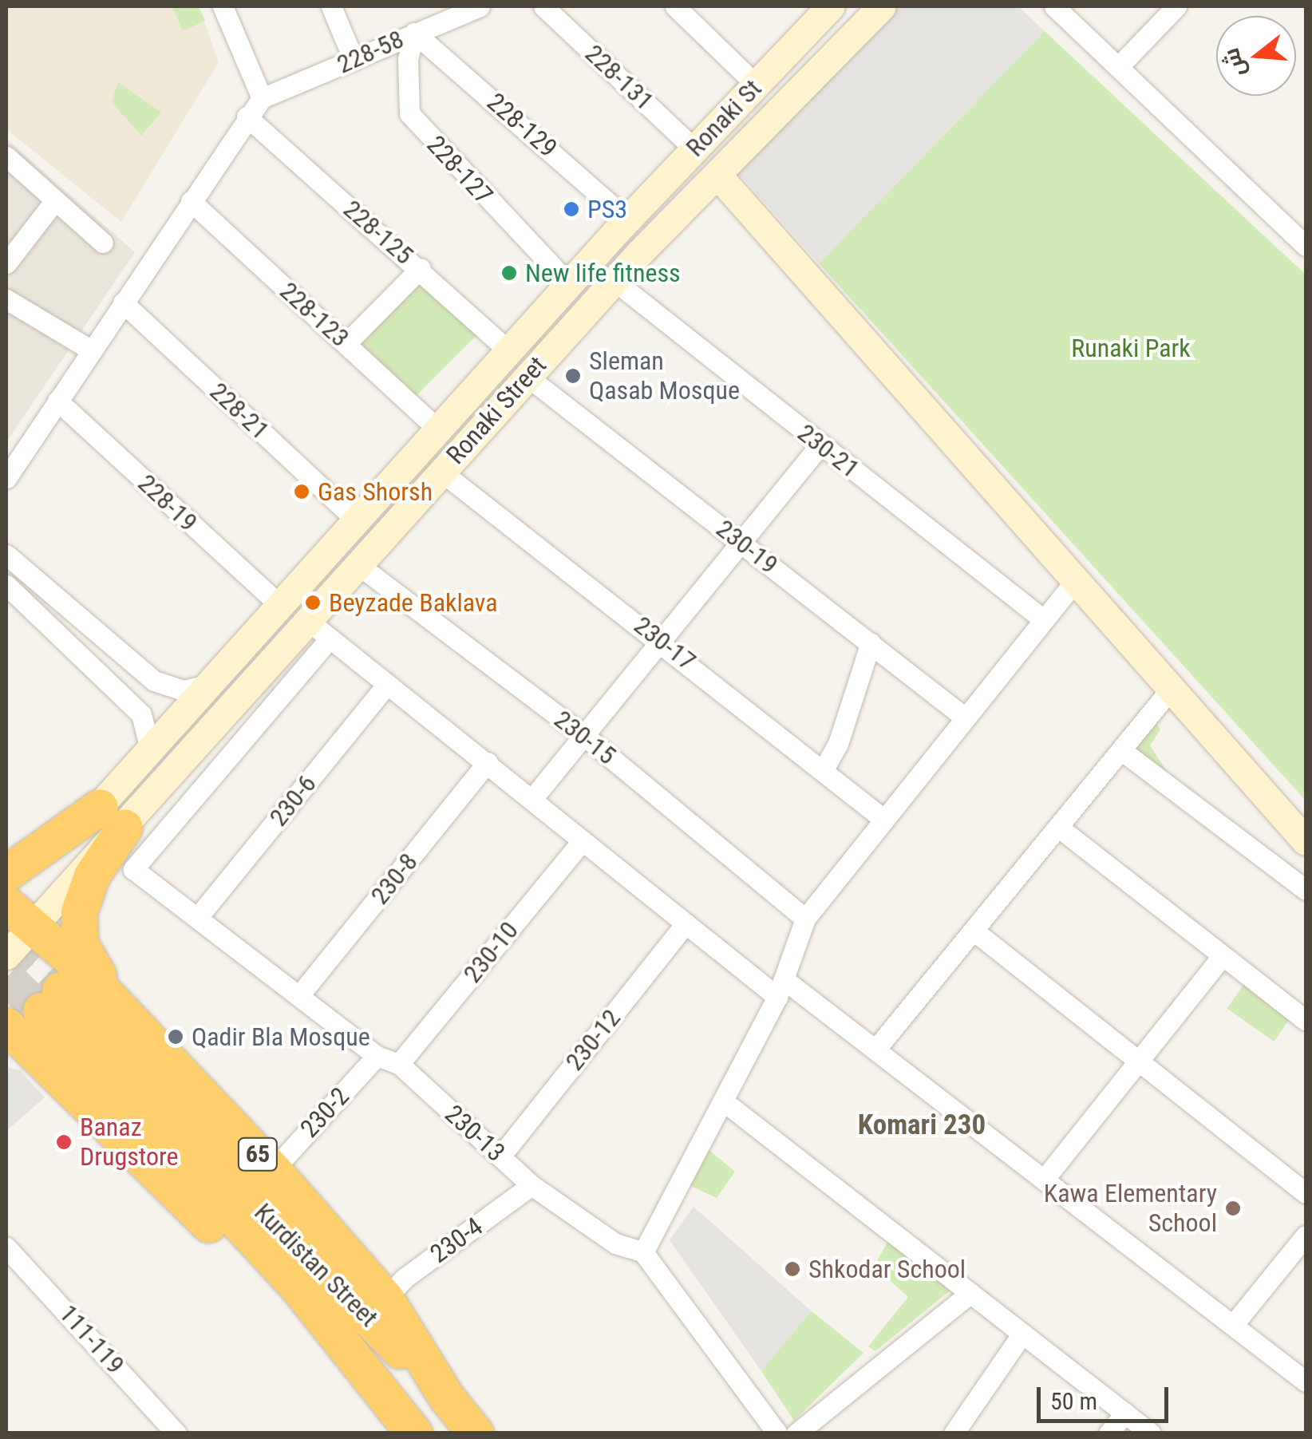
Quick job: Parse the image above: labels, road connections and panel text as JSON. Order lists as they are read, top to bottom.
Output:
{
  "streets": {
    "highway": ["65", "Kurdistan Street"],
    "main road": ["Ronaki St", "Ronaki Street"],
    "street": [
      "228-58",
      "228-131",
      "228-129",
      "228-127",
      "228-125",
      "228-123",
      "228-21",
      "230-21",
      "228-19",
      "230-19",
      "230-17",
      "230-15",
      "230-6",
      "230-8",
      "230-10",
      "230-12",
      "230-2",
      "230-13",
      "230-4",
      "111-119"
    ]
  },
  "crossings": [
    ["228-58", "228-129"],
    ["228-58", "228-127"],
    ["228-131", "Ronaki St"],
    ["Ronaki St", "228-129"],
    ["Ronaki St", "Ronaki Street"],
    ["228-129", "228-127"],
    ["228-129", "Ronaki Street"],
    ["228-127", "Ronaki Street"],
    ["228-125", "Ronaki Street"],
    ["228-123", "Ronaki Street"],
    ["Ronaki Street", "228-21"],
    ["Ronaki Street", "230-21"],
    ["Ronaki Street", "228-19"],
    ["Ronaki Street", "230-19"],
    ["Ronaki Street", "230-17"],
    ["Ronaki Street", "230-15"],
    ["230-6", "230-13"],
    ["230-8", "230-13"],
    ["230-10", "230-13"],
    ["230-12", "230-13"],
    ["230-2", "230-13"],
    ["230-2", "Kurdistan Street"],
    ["230-13", "230-4"],
    ["230-4", "Kurdistan Street"]
  ],
  "districts": ["Komari 230"],
  "parks": ["Runaki Park"],
  "places": [
    "PS3",
    "New life fitness",
    "Sleman Qasab Mosque",
    "Gas Shorsh",
    "Beyzade Baklava",
    "Qadir Bla Mosque",
    "Banaz Drugstore",
    "Kawa Elementary School",
    "Shkodar School"
  ],
  "scale_bar": "50 m",
  "north": "left"
}
